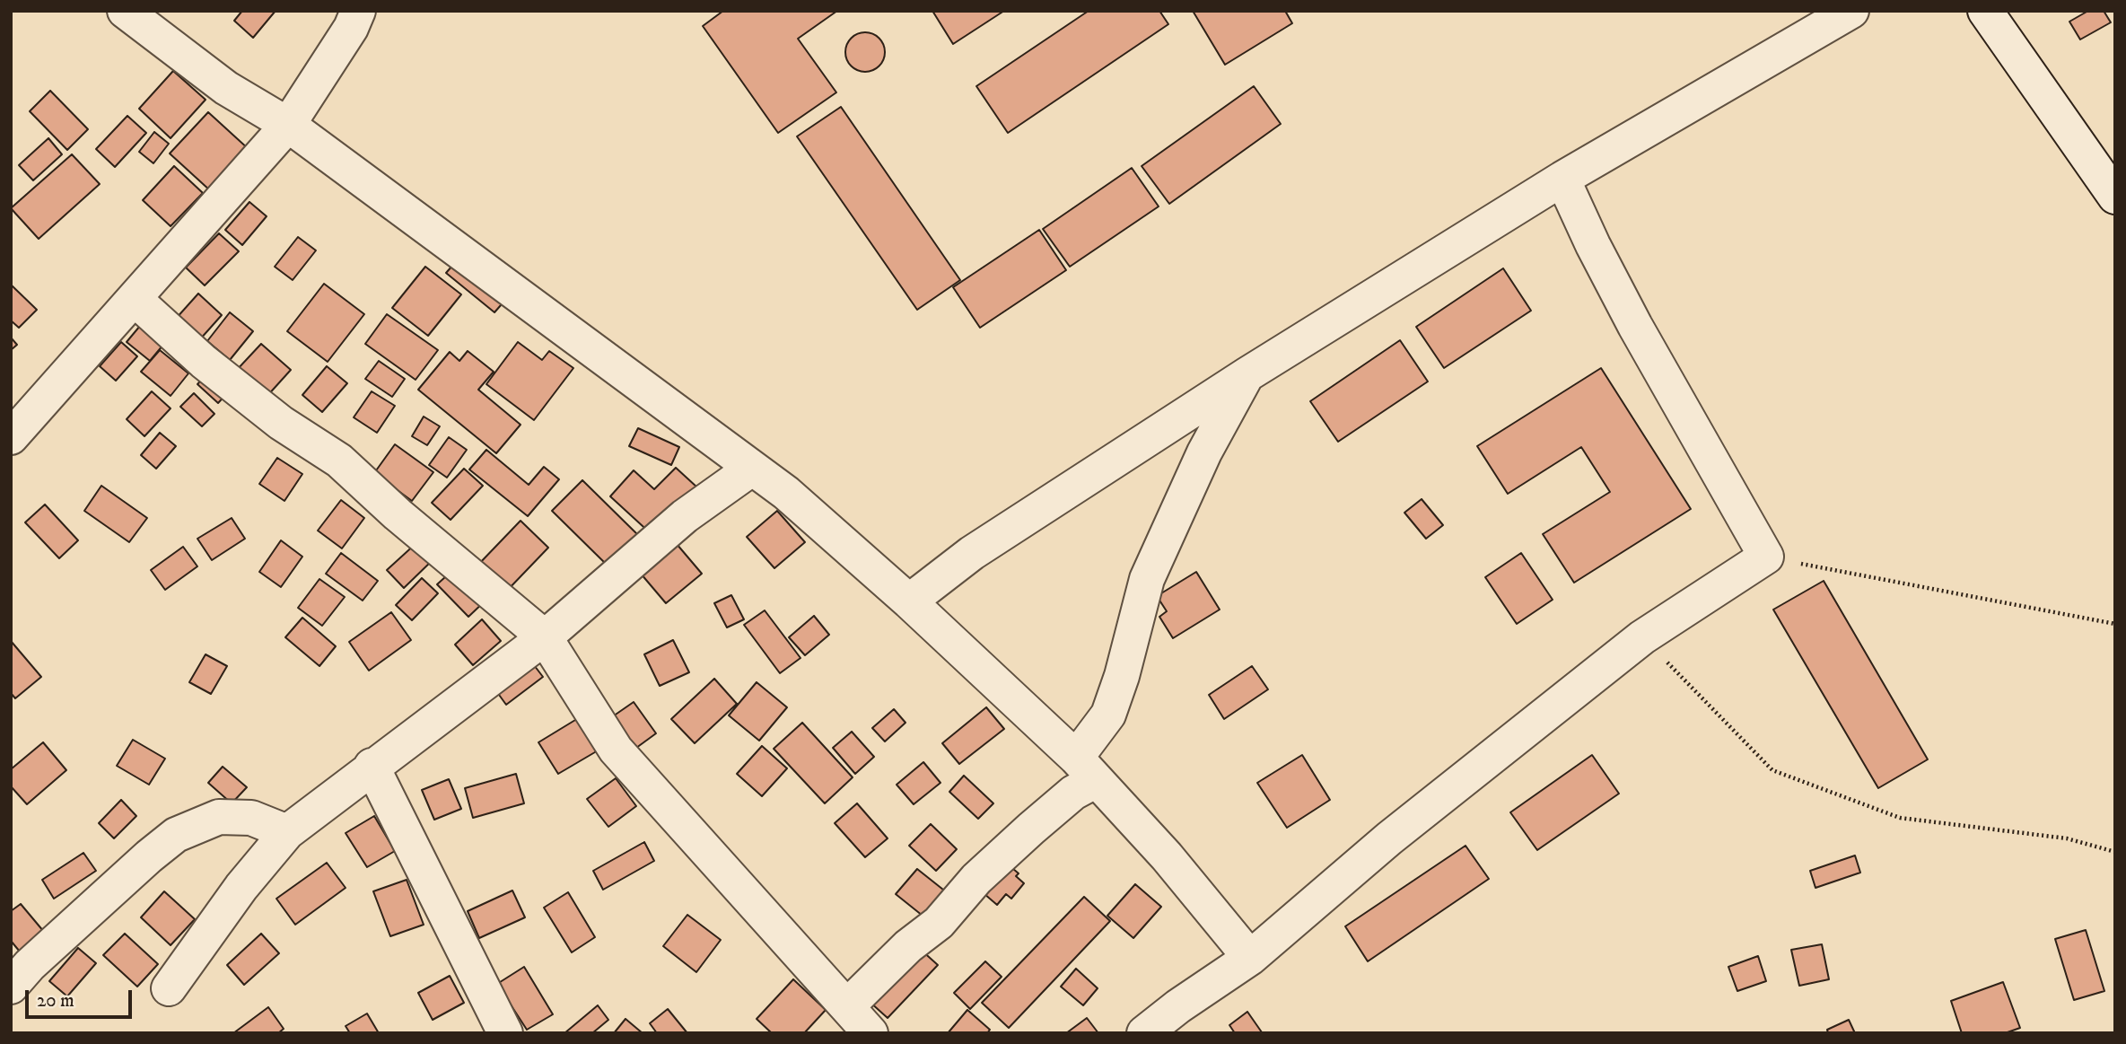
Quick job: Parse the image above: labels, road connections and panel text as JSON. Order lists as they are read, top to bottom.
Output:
{
  "scale_bar": "20 m"
}
